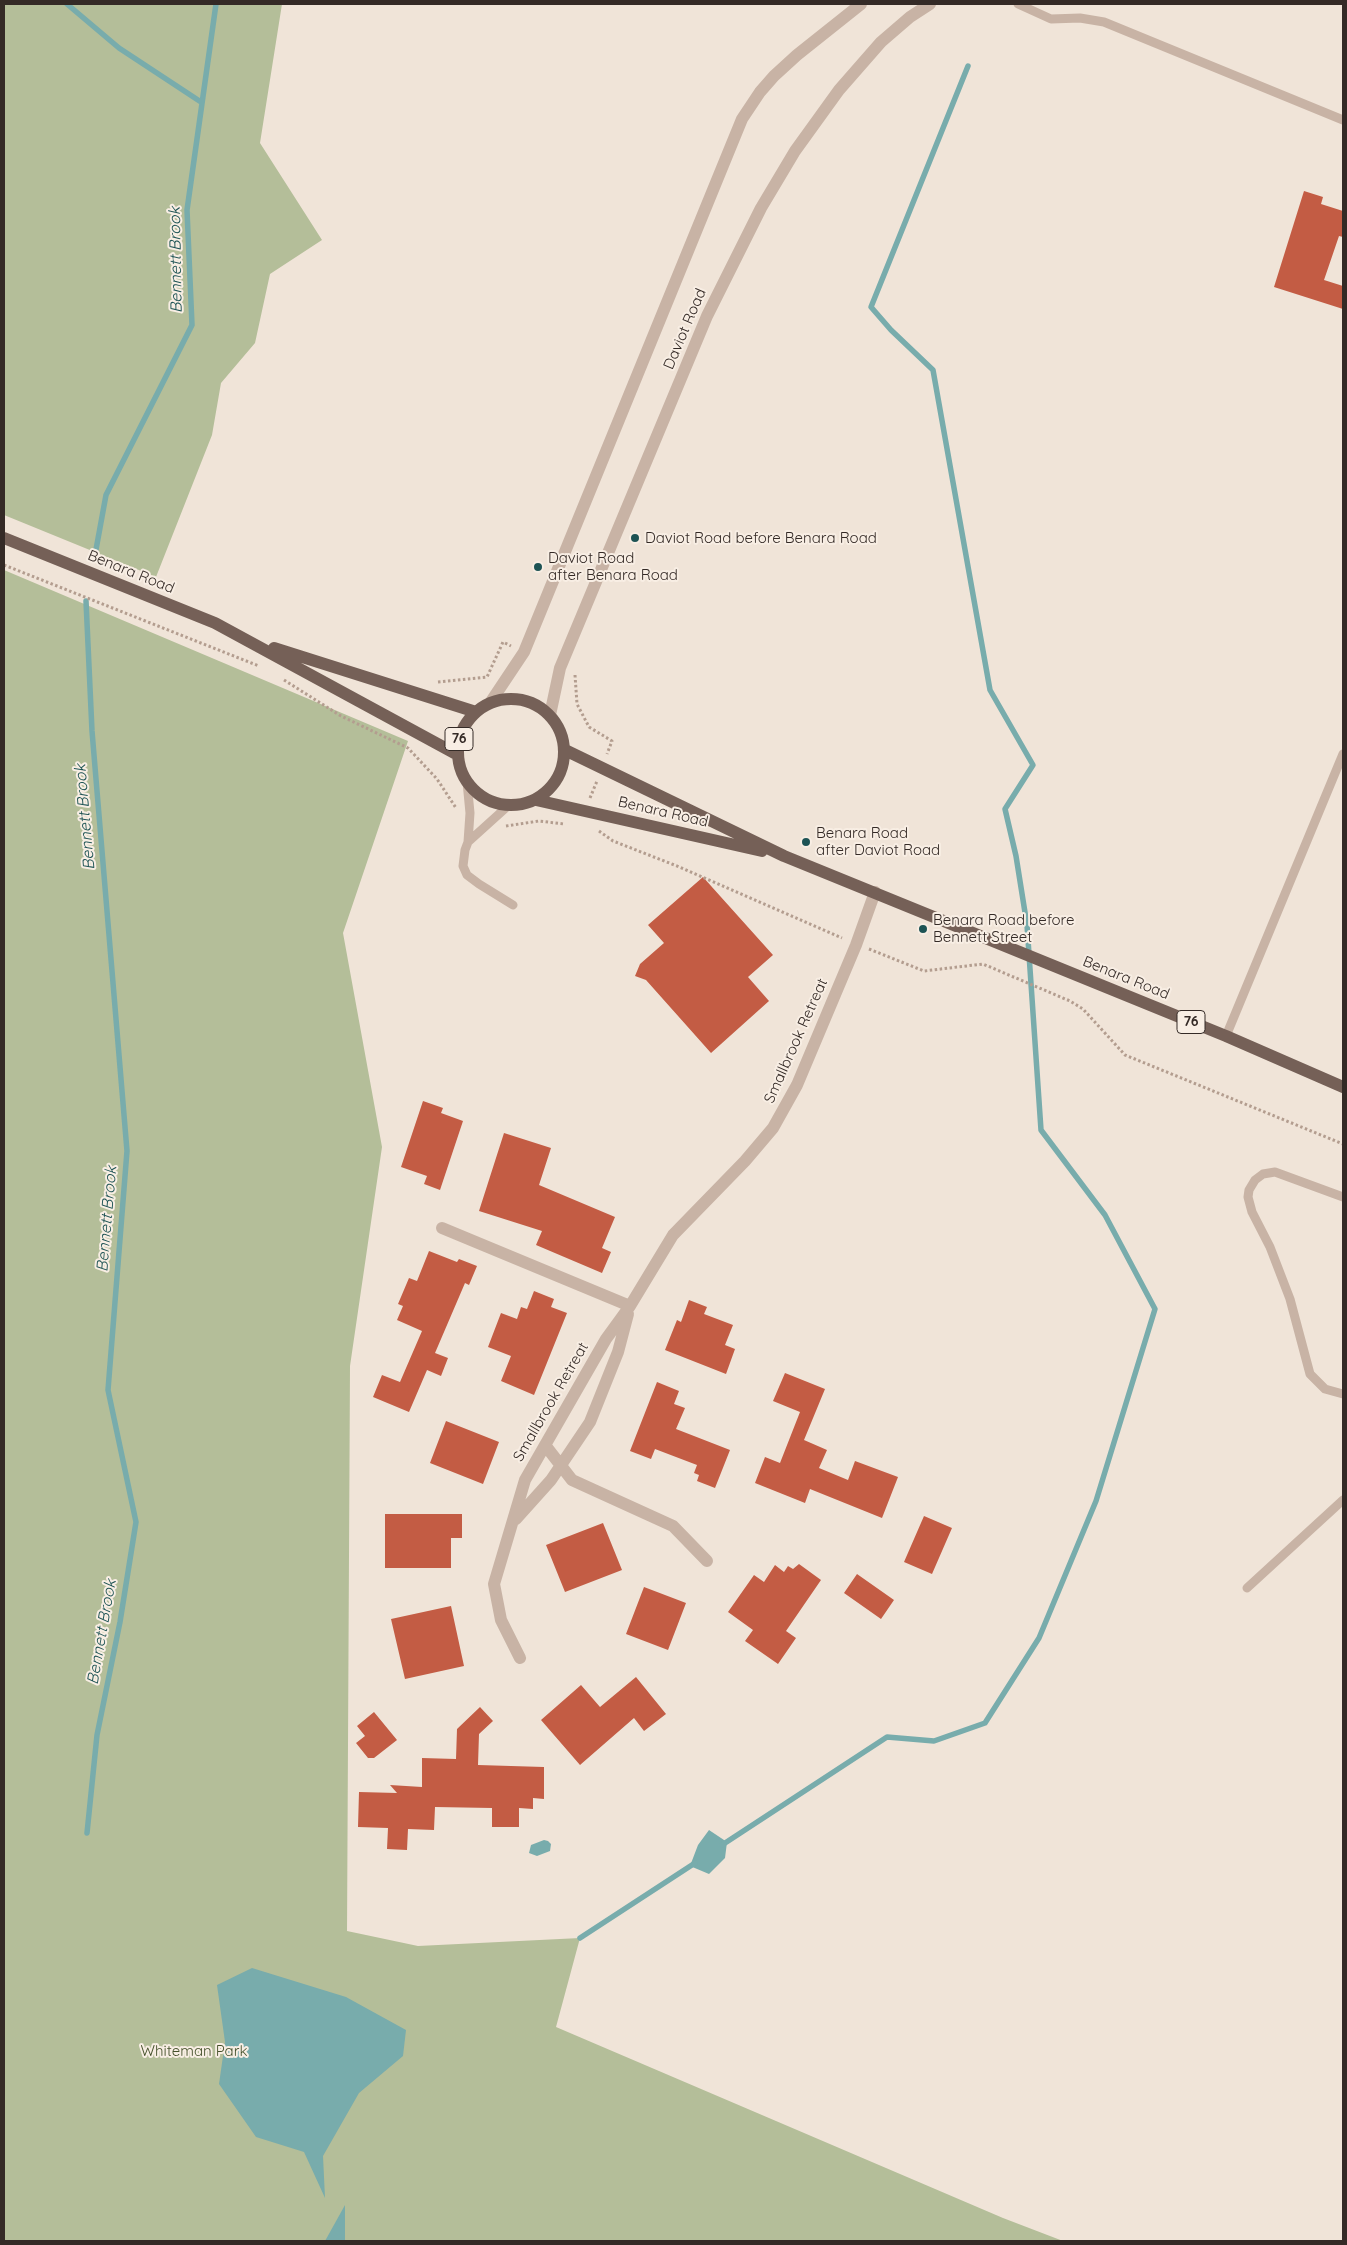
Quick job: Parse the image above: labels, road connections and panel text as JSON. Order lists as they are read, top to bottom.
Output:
{
  "streets": {
    "main road": ["Benara Road", "76"],
    "street": ["Daviot Road", "Smallbrook Retreat"]
  },
  "crossings": [
    ["Daviot Road", "Benara Road"],
    ["Daviot Road", "76"],
    ["Benara Road", "76"],
    ["Benara Road", "Smallbrook Retreat"]
  ],
  "water": ["Bennett Brook"],
  "parks": ["Whiteman Park"],
  "places": [
    "Daviot Road before Benara Road",
    "Daviot Road after Benara Road",
    "Benara Road after Daviot Road",
    "Benara Road before Bennett Street"
  ]
}
